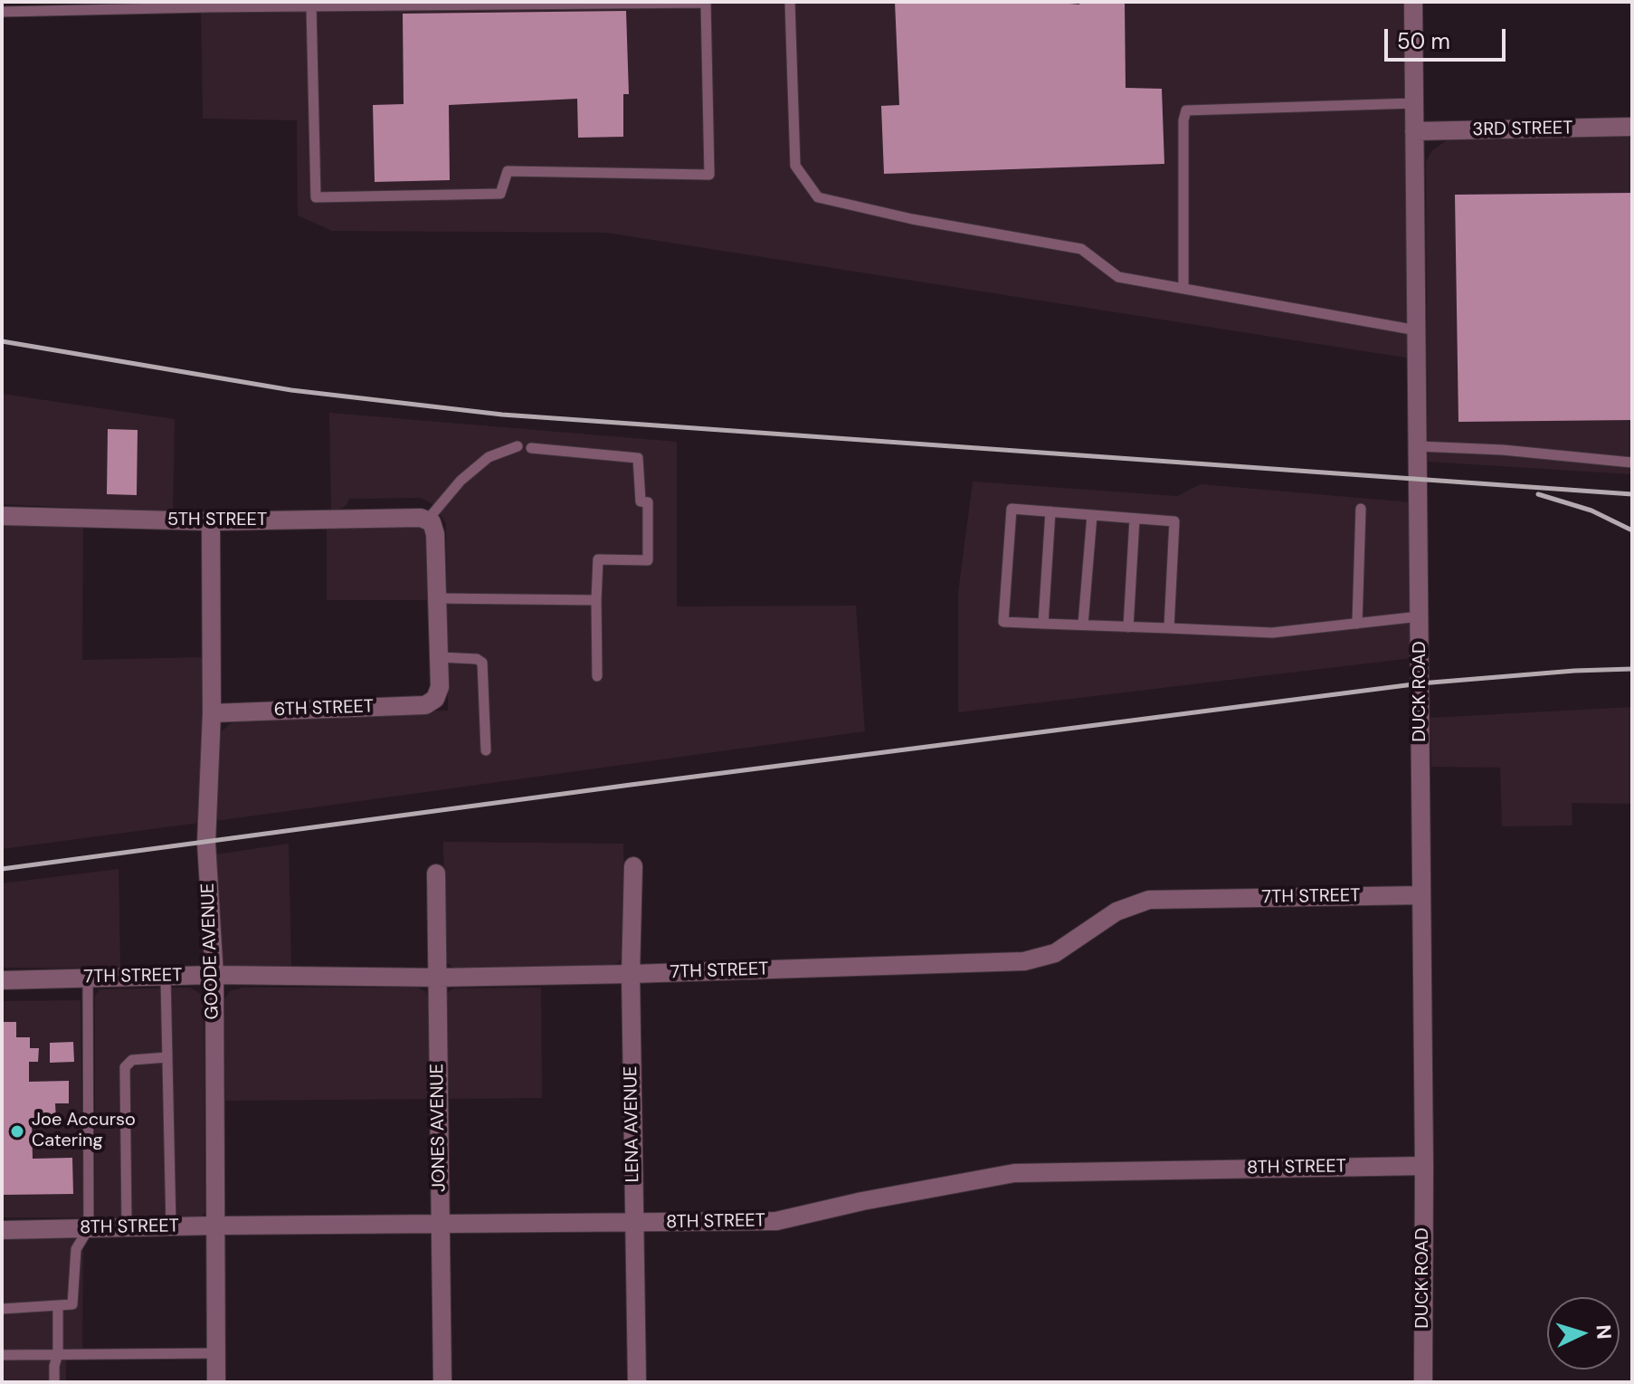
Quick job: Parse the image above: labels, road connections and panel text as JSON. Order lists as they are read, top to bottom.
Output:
{
  "streets": {
    "street": [
      "3RD STREET",
      "5TH STREET",
      "DUCK ROAD",
      "6TH STREET",
      "7TH STREET",
      "GOODE AVENUE",
      "LENA AVENUE",
      "JONES AVENUE",
      "8TH STREET"
    ]
  },
  "crossings": [
    ["3RD STREET", "DUCK ROAD"],
    ["5TH STREET", "GOODE AVENUE"],
    ["DUCK ROAD", "7TH STREET"],
    ["DUCK ROAD", "8TH STREET"],
    ["6TH STREET", "GOODE AVENUE"],
    ["7TH STREET", "GOODE AVENUE"],
    ["7TH STREET", "LENA AVENUE"],
    ["7TH STREET", "JONES AVENUE"],
    ["GOODE AVENUE", "8TH STREET"],
    ["LENA AVENUE", "8TH STREET"],
    ["JONES AVENUE", "8TH STREET"]
  ],
  "places": ["Joe Accurso Catering"],
  "scale_bar": "50 m",
  "north": "right"
}
